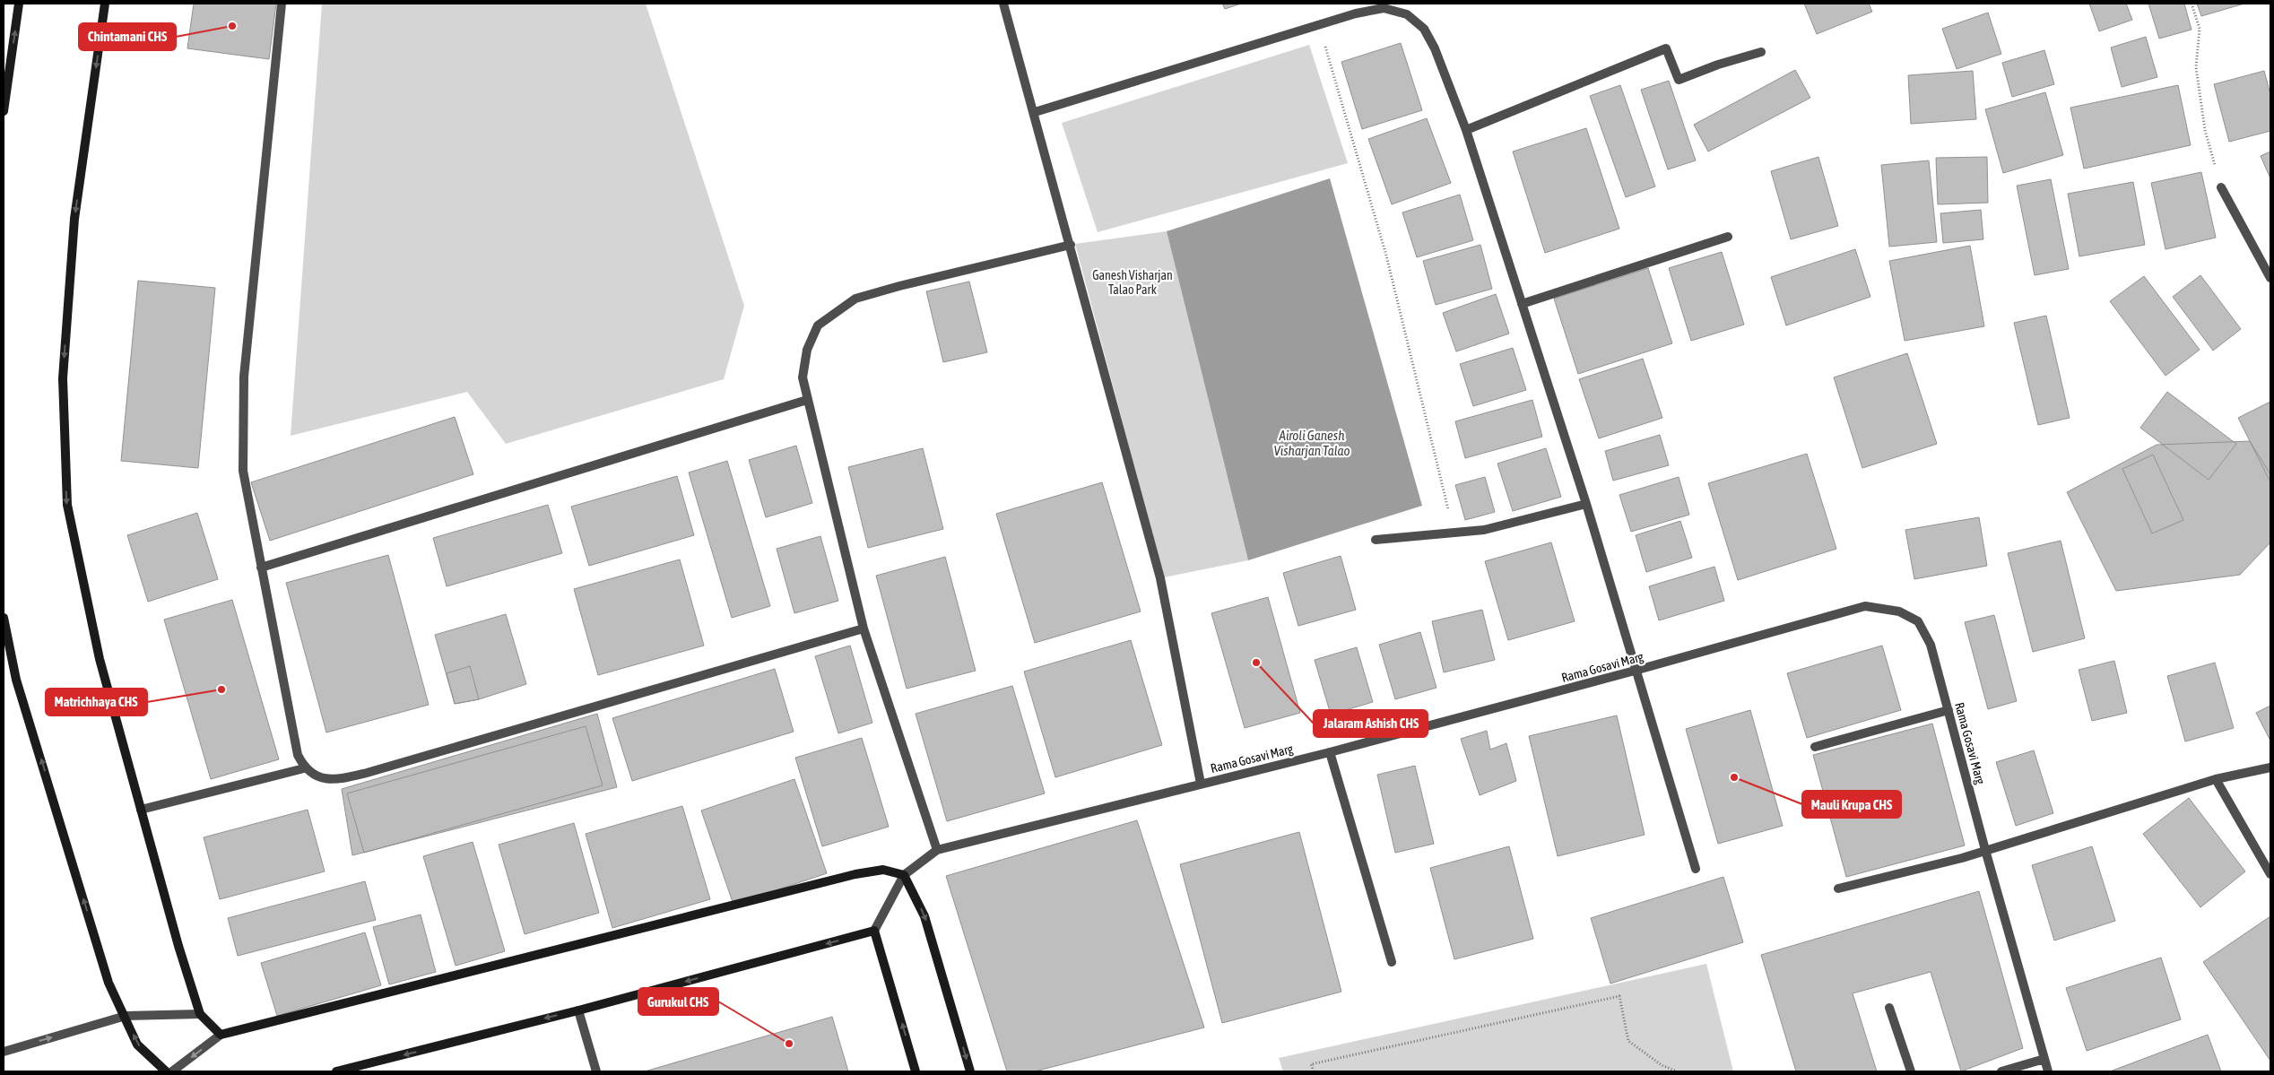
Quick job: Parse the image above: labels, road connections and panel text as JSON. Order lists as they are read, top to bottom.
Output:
{
  "streets": {
    "street": ["Rama Gosavi Marg"]
  },
  "water": ["Airoli Ganesh Visharjan Talao"],
  "parks": ["Ganesh Visharjan Talao Park"],
  "places": [
    "Chintamani CHS",
    "Jalaram Ashish CHS",
    "Matrichhaya CHS",
    "Mauli Krupa CHS",
    "Gurukul CHS"
  ]
}
